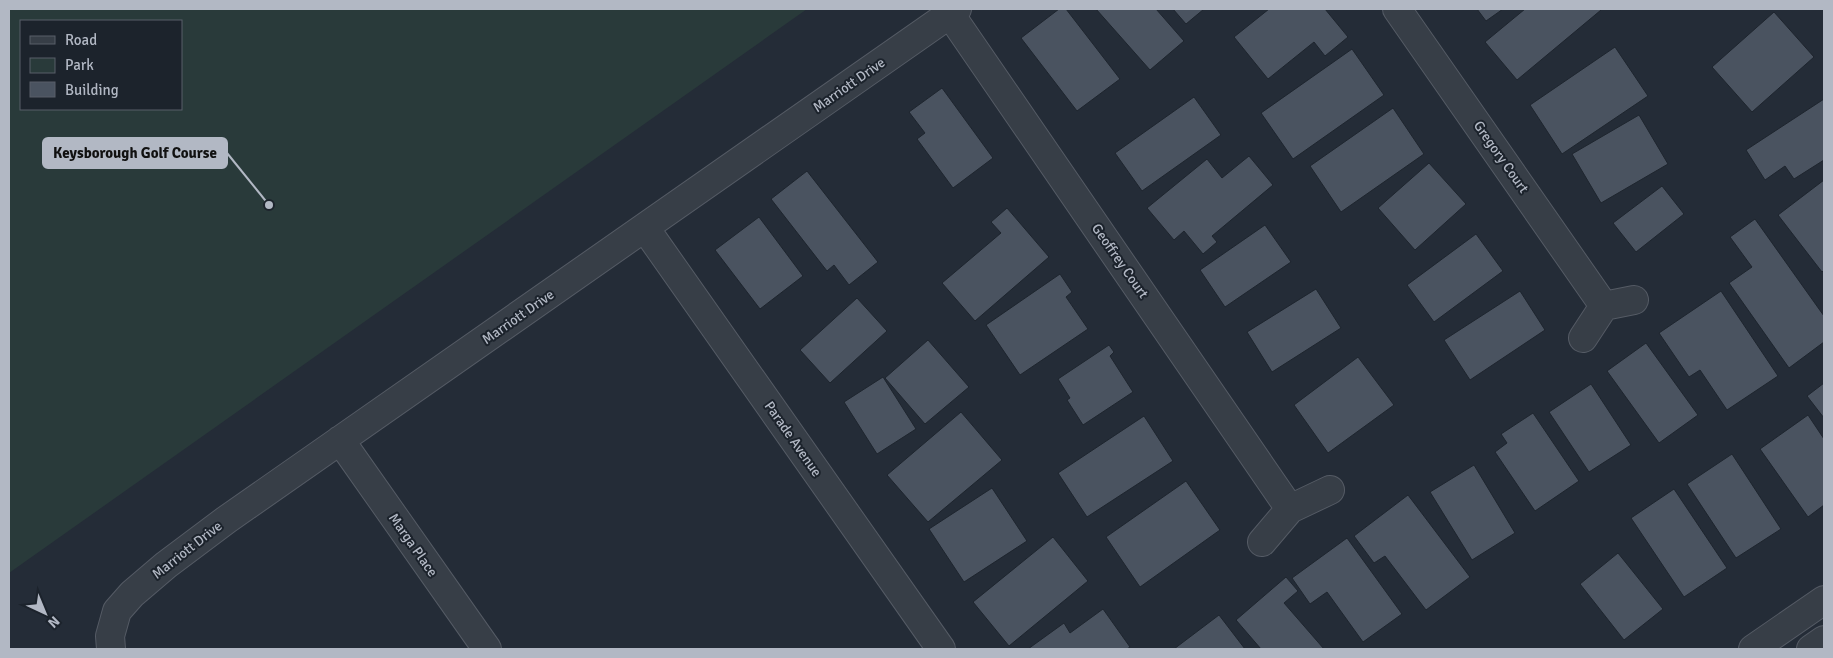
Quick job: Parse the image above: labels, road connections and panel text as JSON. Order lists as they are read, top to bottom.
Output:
{
  "streets": {
    "street": [
      "Marriott Drive",
      "Gregory Court",
      "Geoffrey Court",
      "Parade Avenue",
      "Marga Place"
    ]
  },
  "crossings": [
    ["Marriott Drive", "Geoffrey Court"],
    ["Marriott Drive", "Parade Avenue"],
    ["Marriott Drive", "Marga Place"]
  ],
  "places": ["Keysborough Golf Course"],
  "legend": ["Road", "Park", "Building"],
  "north": "bottom right"
}
